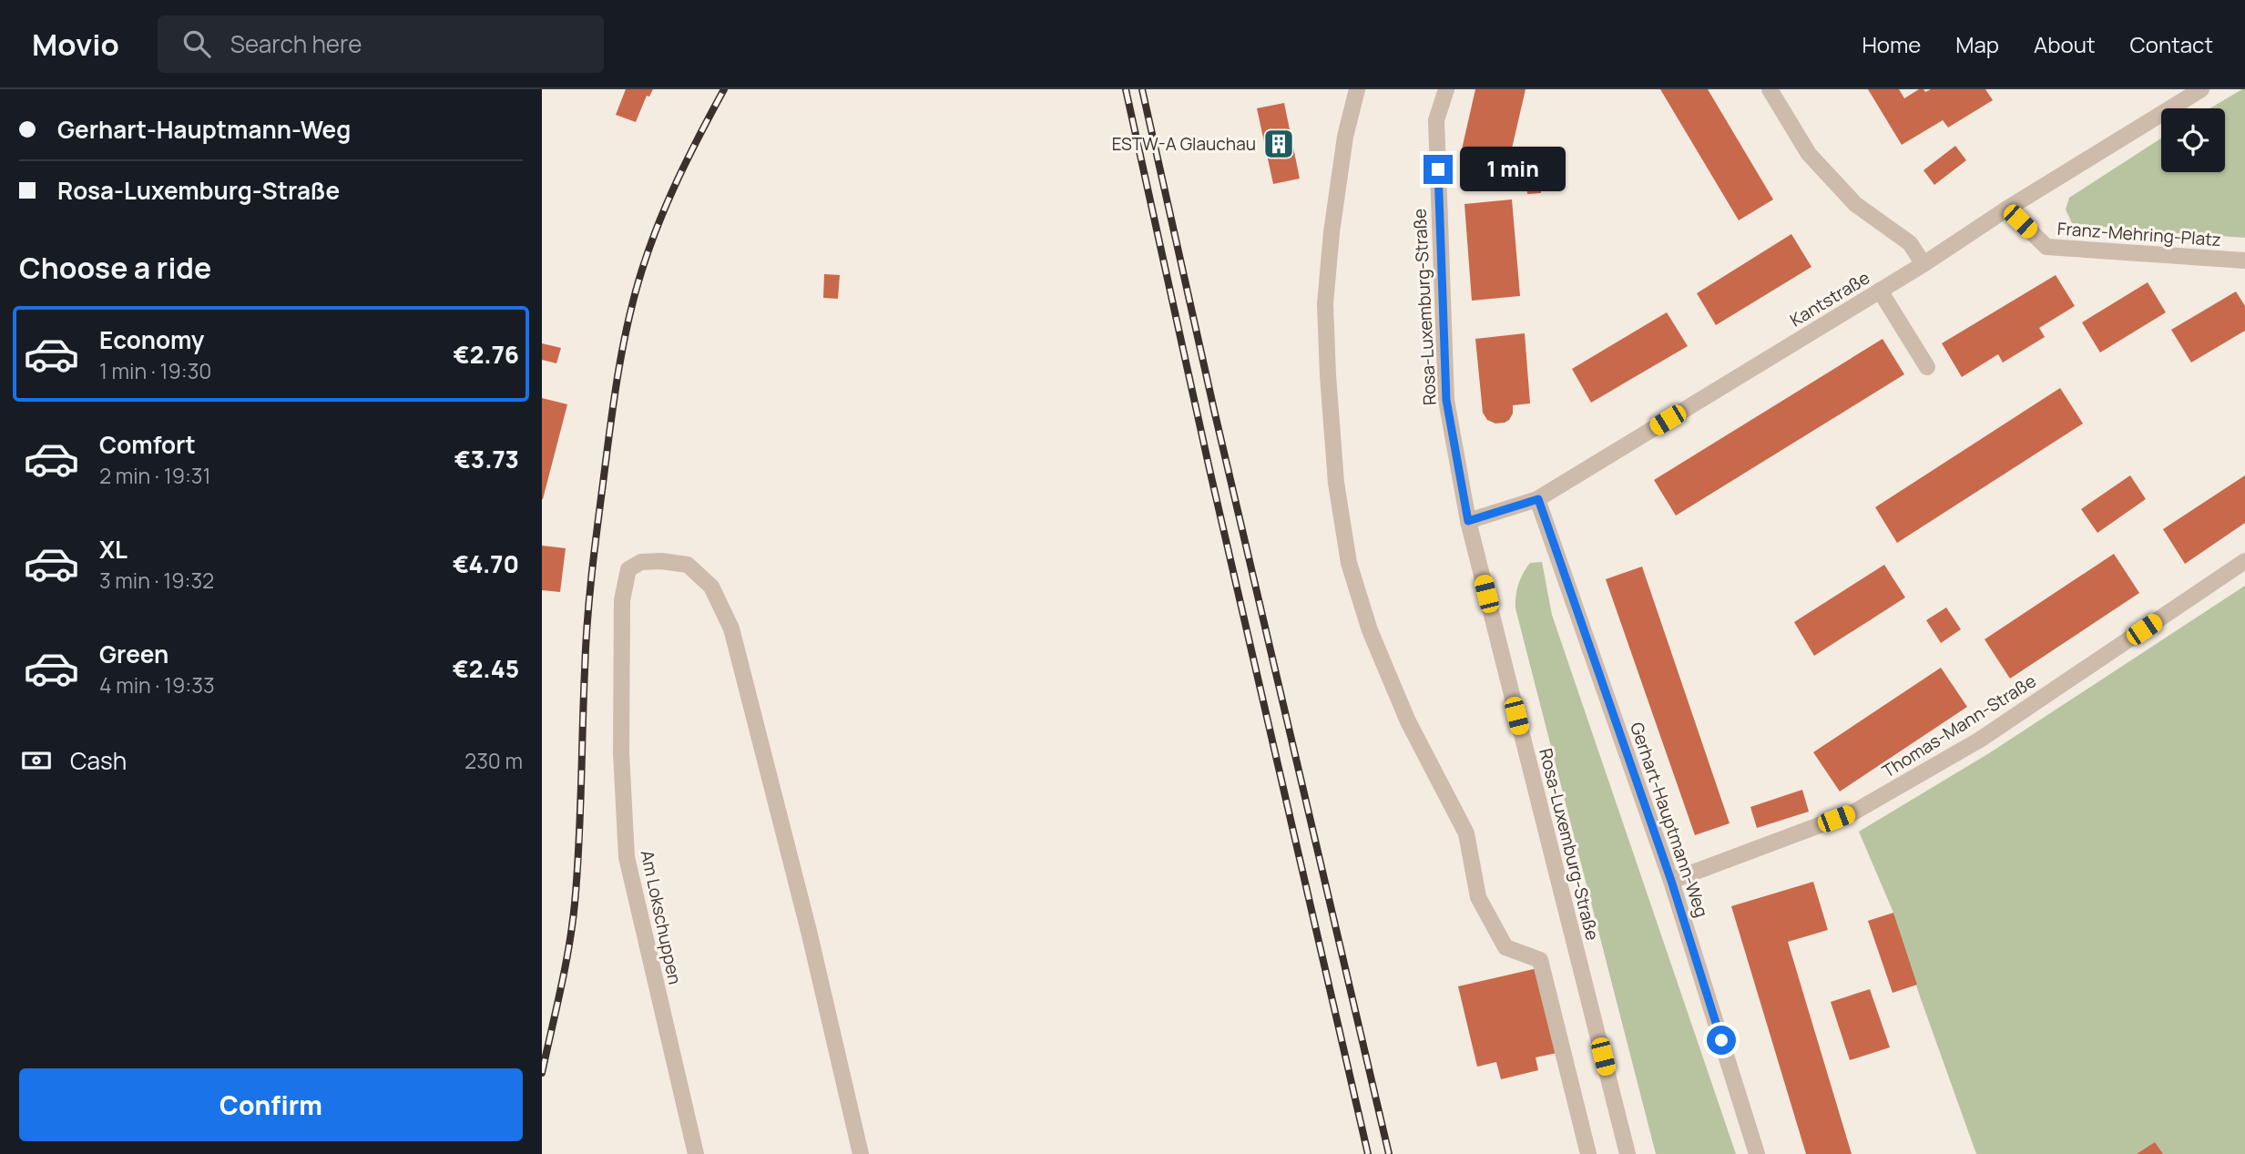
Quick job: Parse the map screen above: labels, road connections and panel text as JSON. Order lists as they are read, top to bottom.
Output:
{
  "streets": {
    "street": [
      "Franz-Mehring-Platz",
      "Kantstraße",
      "Rosa-Luxemburg-Straße",
      "Thomas-Mann-Straße",
      "Gerhart-Hauptmann-Weg",
      "Am Lokschuppen"
    ]
  },
  "crossings": [
    ["Franz-Mehring-Platz", "Kantstraße"],
    ["Kantstraße", "Rosa-Luxemburg-Straße"],
    ["Kantstraße", "Gerhart-Hauptmann-Weg"],
    ["Thomas-Mann-Straße", "Gerhart-Hauptmann-Weg"]
  ],
  "places": {
    "building": ["ESTW-A Glauchau"]
  },
  "page": {
    "header": "Movio",
    "search": "Search here",
    "nav": [
      "Home",
      "Map",
      "About",
      "Contact"
    ],
    "banner": ["Gerhart-Hauptmann-Weg", "Rosa-Luxemburg-Straße"],
    "bubble": "1 min",
    "heading": "Choose a ride",
    "list": [
      {
        "name": "Economy",
        "note": "1 min · 19:30",
        "value": "€2.76"
      },
      {
        "name": "Comfort",
        "note": "2 min · 19:31",
        "value": "€3.73"
      },
      {
        "name": "XL",
        "note": "3 min · 19:32",
        "value": "€4.70"
      },
      {
        "name": "Green",
        "note": "4 min · 19:33",
        "value": "€2.45"
      }
    ],
    "pay": ["Cash", "230 m"],
    "buttons": "Confirm"
  }
}
